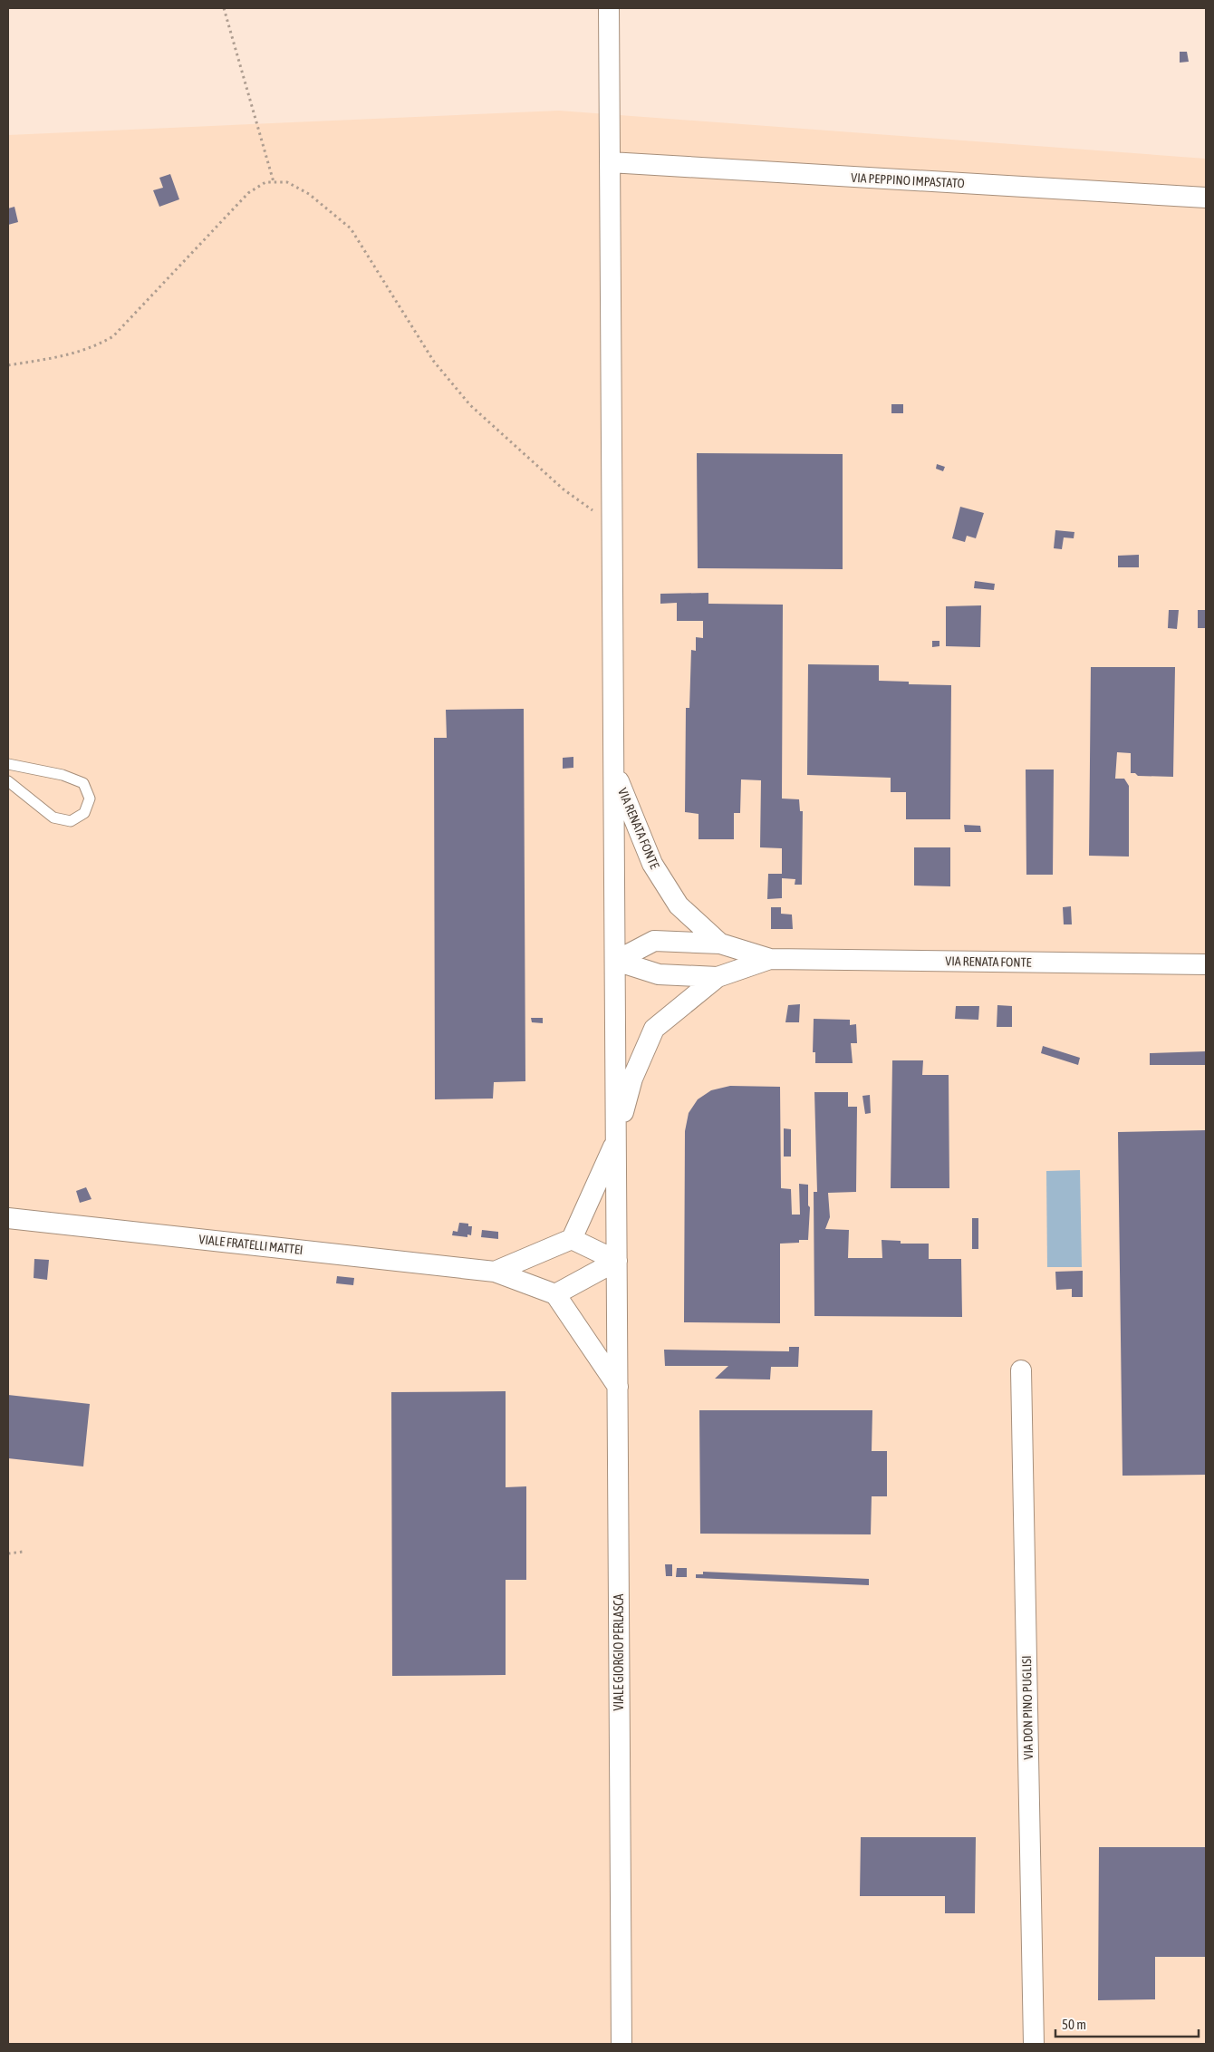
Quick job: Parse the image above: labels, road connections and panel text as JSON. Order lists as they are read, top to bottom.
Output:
{
  "streets": {
    "street": [
      "VIA PEPPINO IMPASTATO",
      "VIA RENATA FONTE",
      "VIALE FRATELLI MATTEI",
      "VIALE GIORGIO PERLASCA",
      "VIA DON PINO PUGLISI"
    ]
  },
  "crossings": [
    ["VIA RENATA FONTE", "VIALE GIORGIO PERLASCA"]
  ],
  "scale_bar": "50 m"
}
